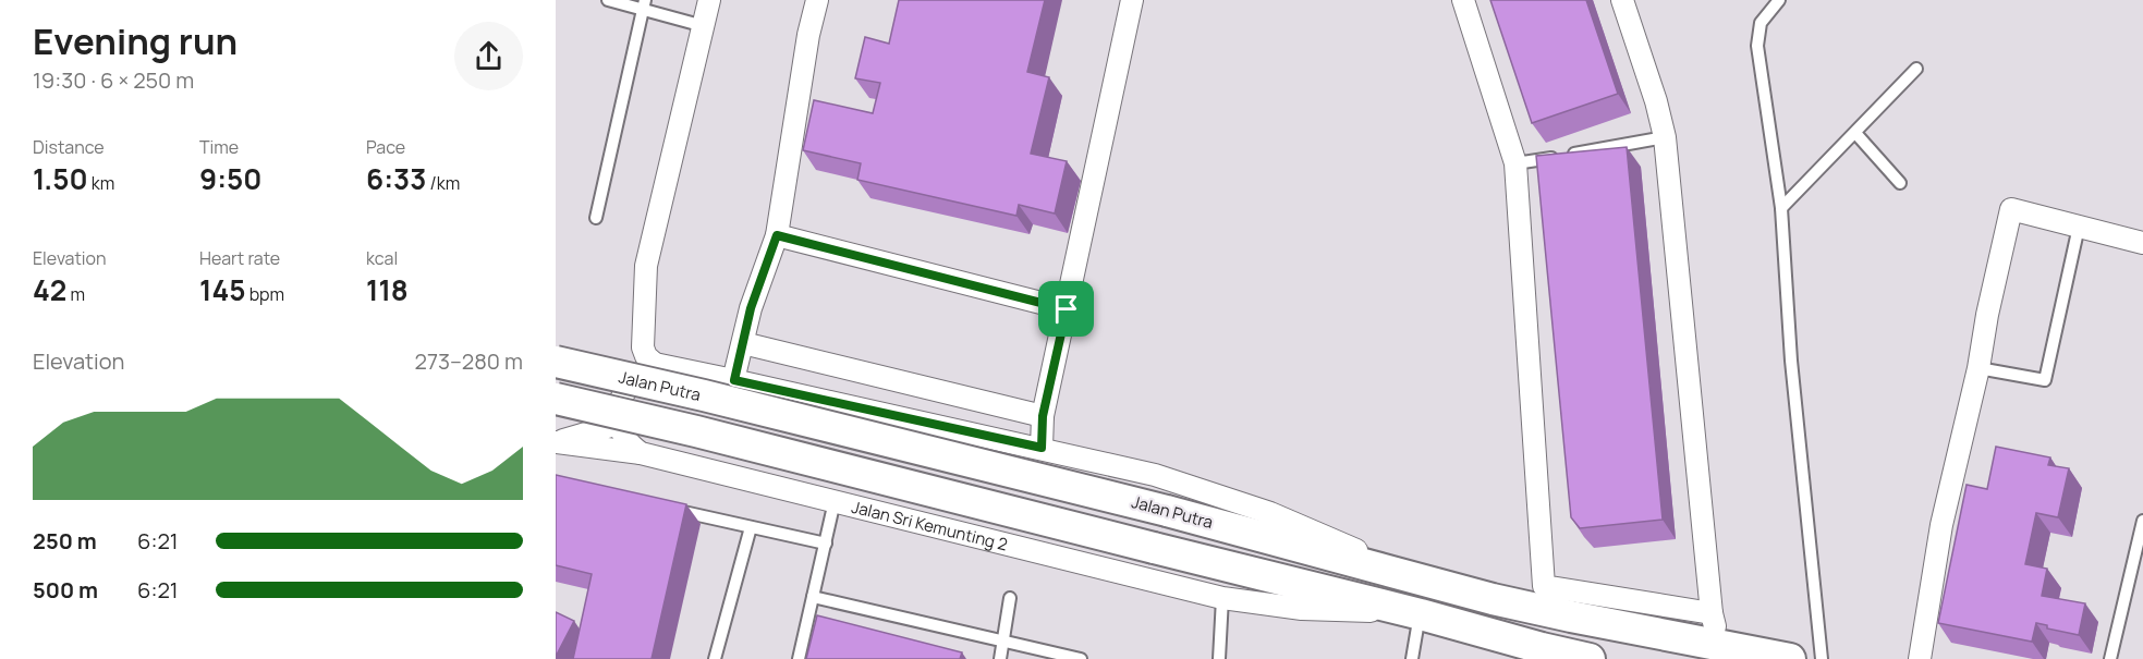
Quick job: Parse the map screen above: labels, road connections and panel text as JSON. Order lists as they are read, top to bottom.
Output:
{
  "streets": {
    "main road": ["Jalan Putra"],
    "street": ["Jalan Sri Kemunting 2"]
  },
  "page": {
    "heading": ["Evening run", "19:30 · 6 × 250 m"],
    "stats": [
      ["Distance", "1.50 km"],
      ["Time", "9:50"],
      ["Pace", "6:33 /km"],
      ["Elevation", "42 m"],
      ["Heart rate", "145 bpm"],
      ["kcal", "118"]
    ],
    "chart": ["Elevation", "273–280 m"],
    "list": [
      {
        "name": "250 m",
        "note": "6:21"
      },
      {
        "name": "500 m",
        "note": "6:21"
      }
    ]
  }
}
